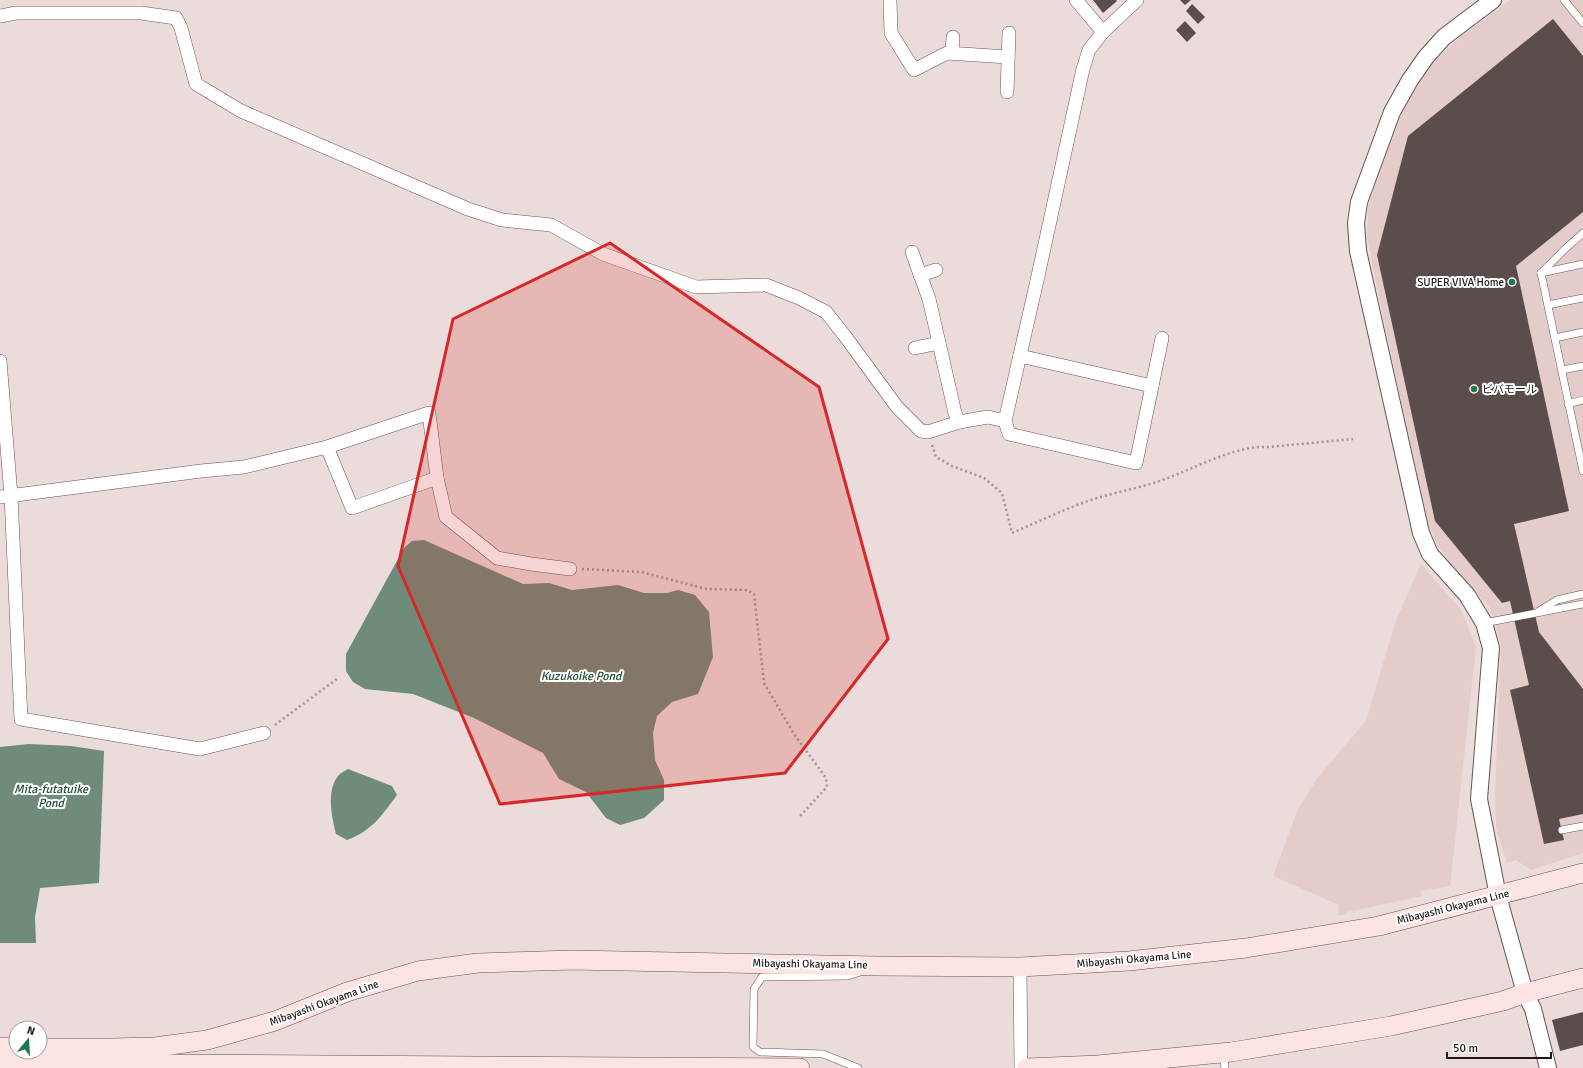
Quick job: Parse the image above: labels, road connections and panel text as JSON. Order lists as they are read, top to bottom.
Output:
{
  "streets": {
    "main road": ["Mibayashi Okayama Line"]
  },
  "water": ["Kuzukoike Pond", "Mita-futatuike Pond"],
  "places": ["SUPER VIVA Home", "ビバモール"],
  "scale_bar": "50 m",
  "north": "top"
}
